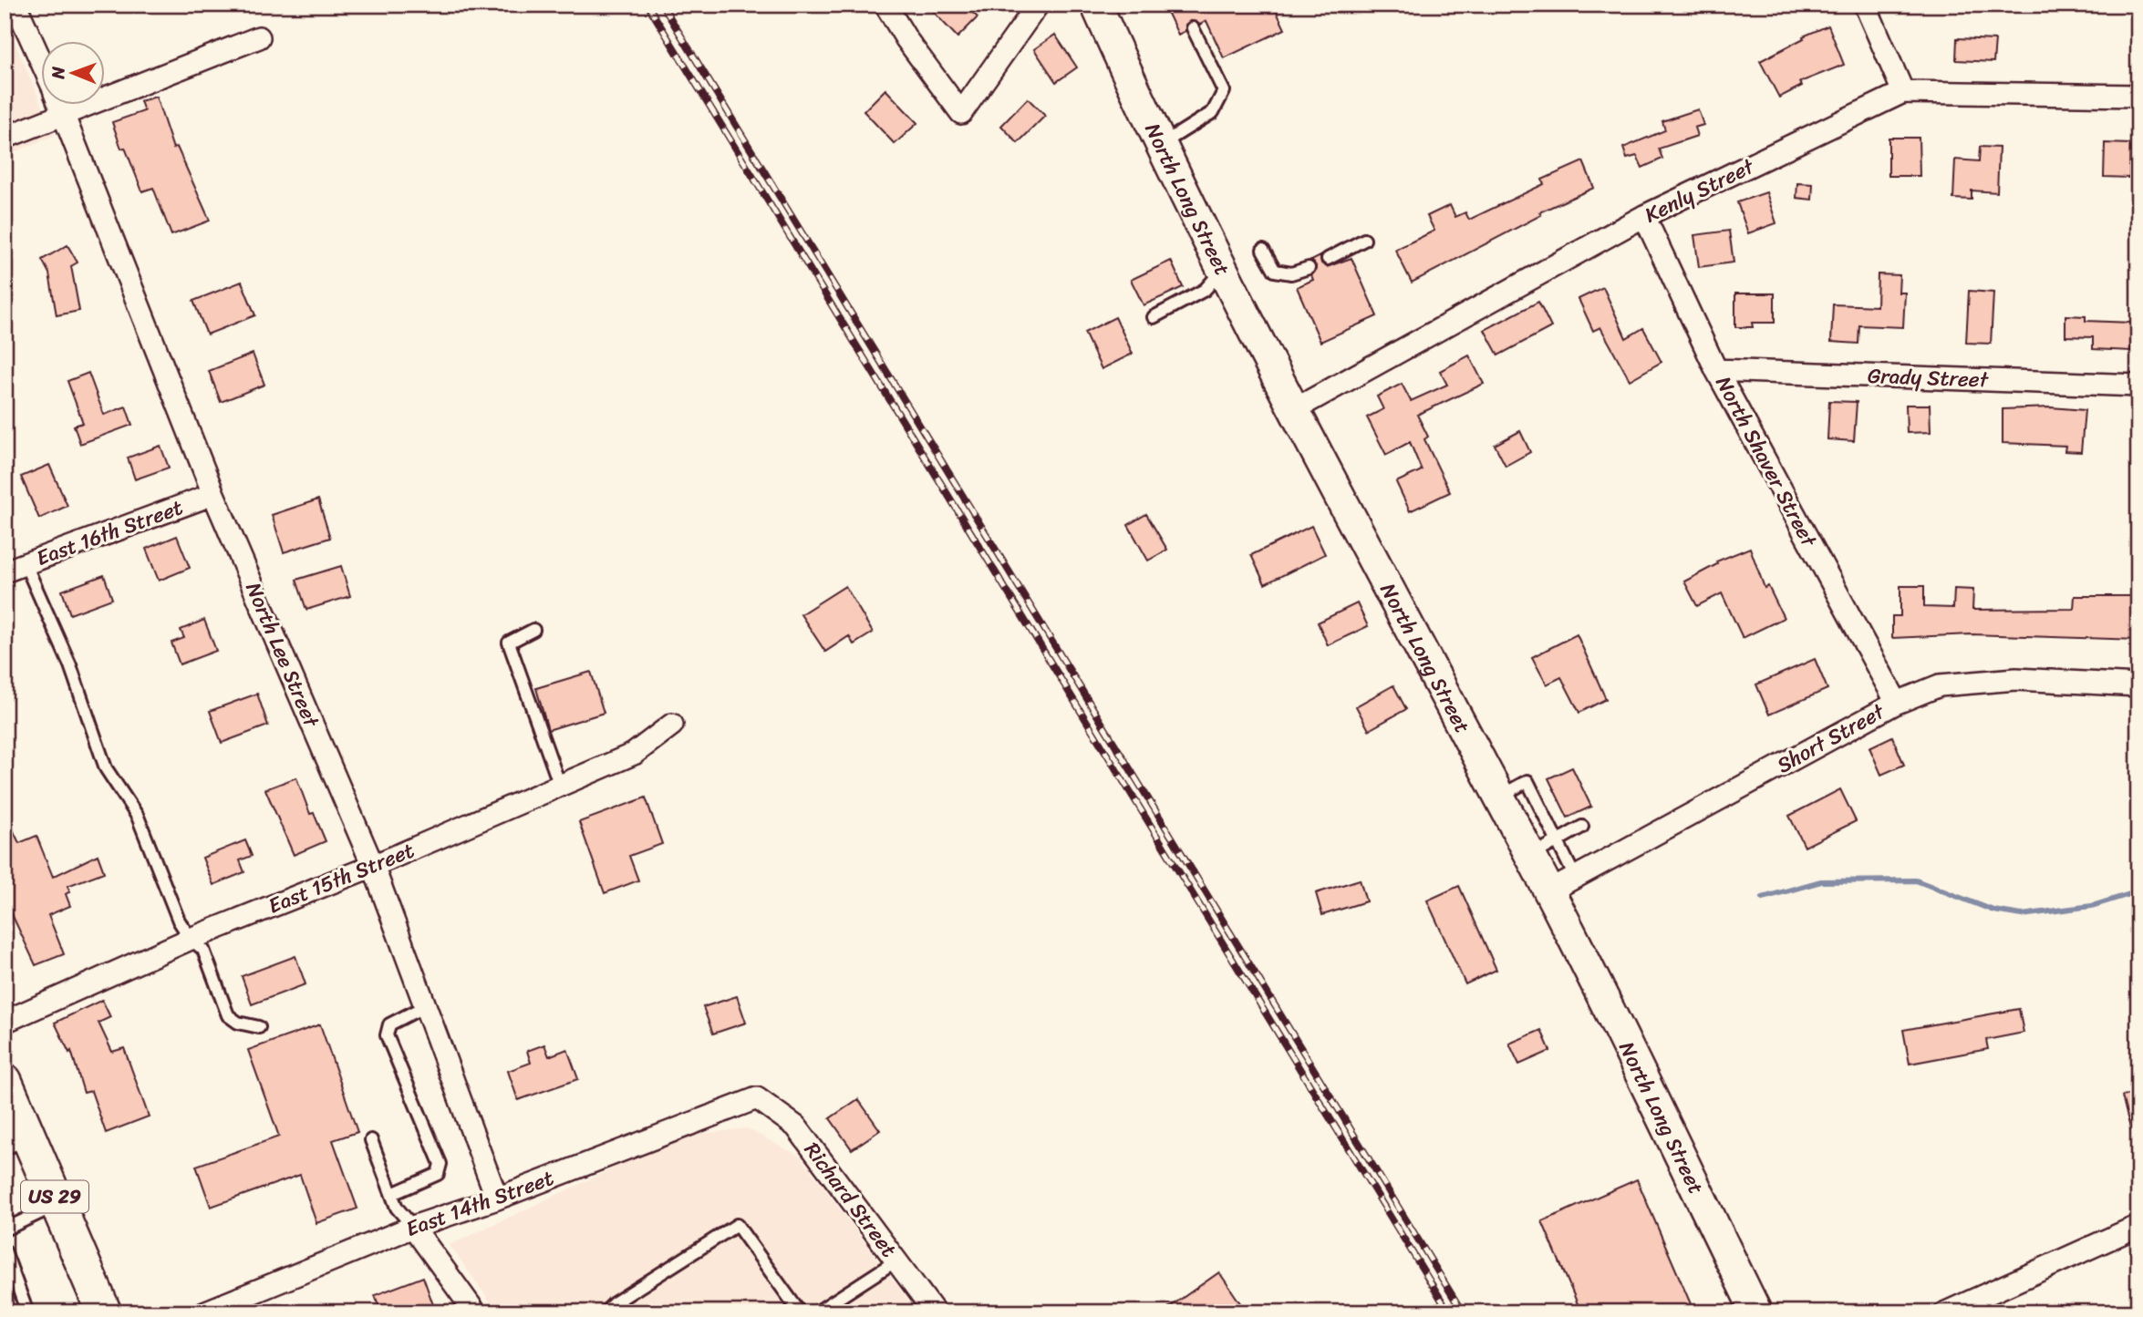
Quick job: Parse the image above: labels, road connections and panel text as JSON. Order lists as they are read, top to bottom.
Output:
{
  "streets": {
    "main road": ["US 29"],
    "street": [
      "Kenly Street",
      "North Long Street",
      "Grady Street",
      "North Shaver Street",
      "East 16th Street",
      "North Lee Street",
      "Short Street",
      "East 15th Street",
      "Richard Street",
      "East 14th Street"
    ]
  },
  "crossings": [
    ["Kenly Street", "North Long Street"],
    ["Kenly Street", "North Shaver Street"],
    ["North Long Street", "Short Street"],
    ["Grady Street", "North Shaver Street"],
    ["North Shaver Street", "Short Street"],
    ["East 16th Street", "North Lee Street"],
    ["North Lee Street", "East 15th Street"],
    ["North Lee Street", "East 14th Street"],
    ["Richard Street", "East 14th Street"]
  ],
  "north": "left"
}
